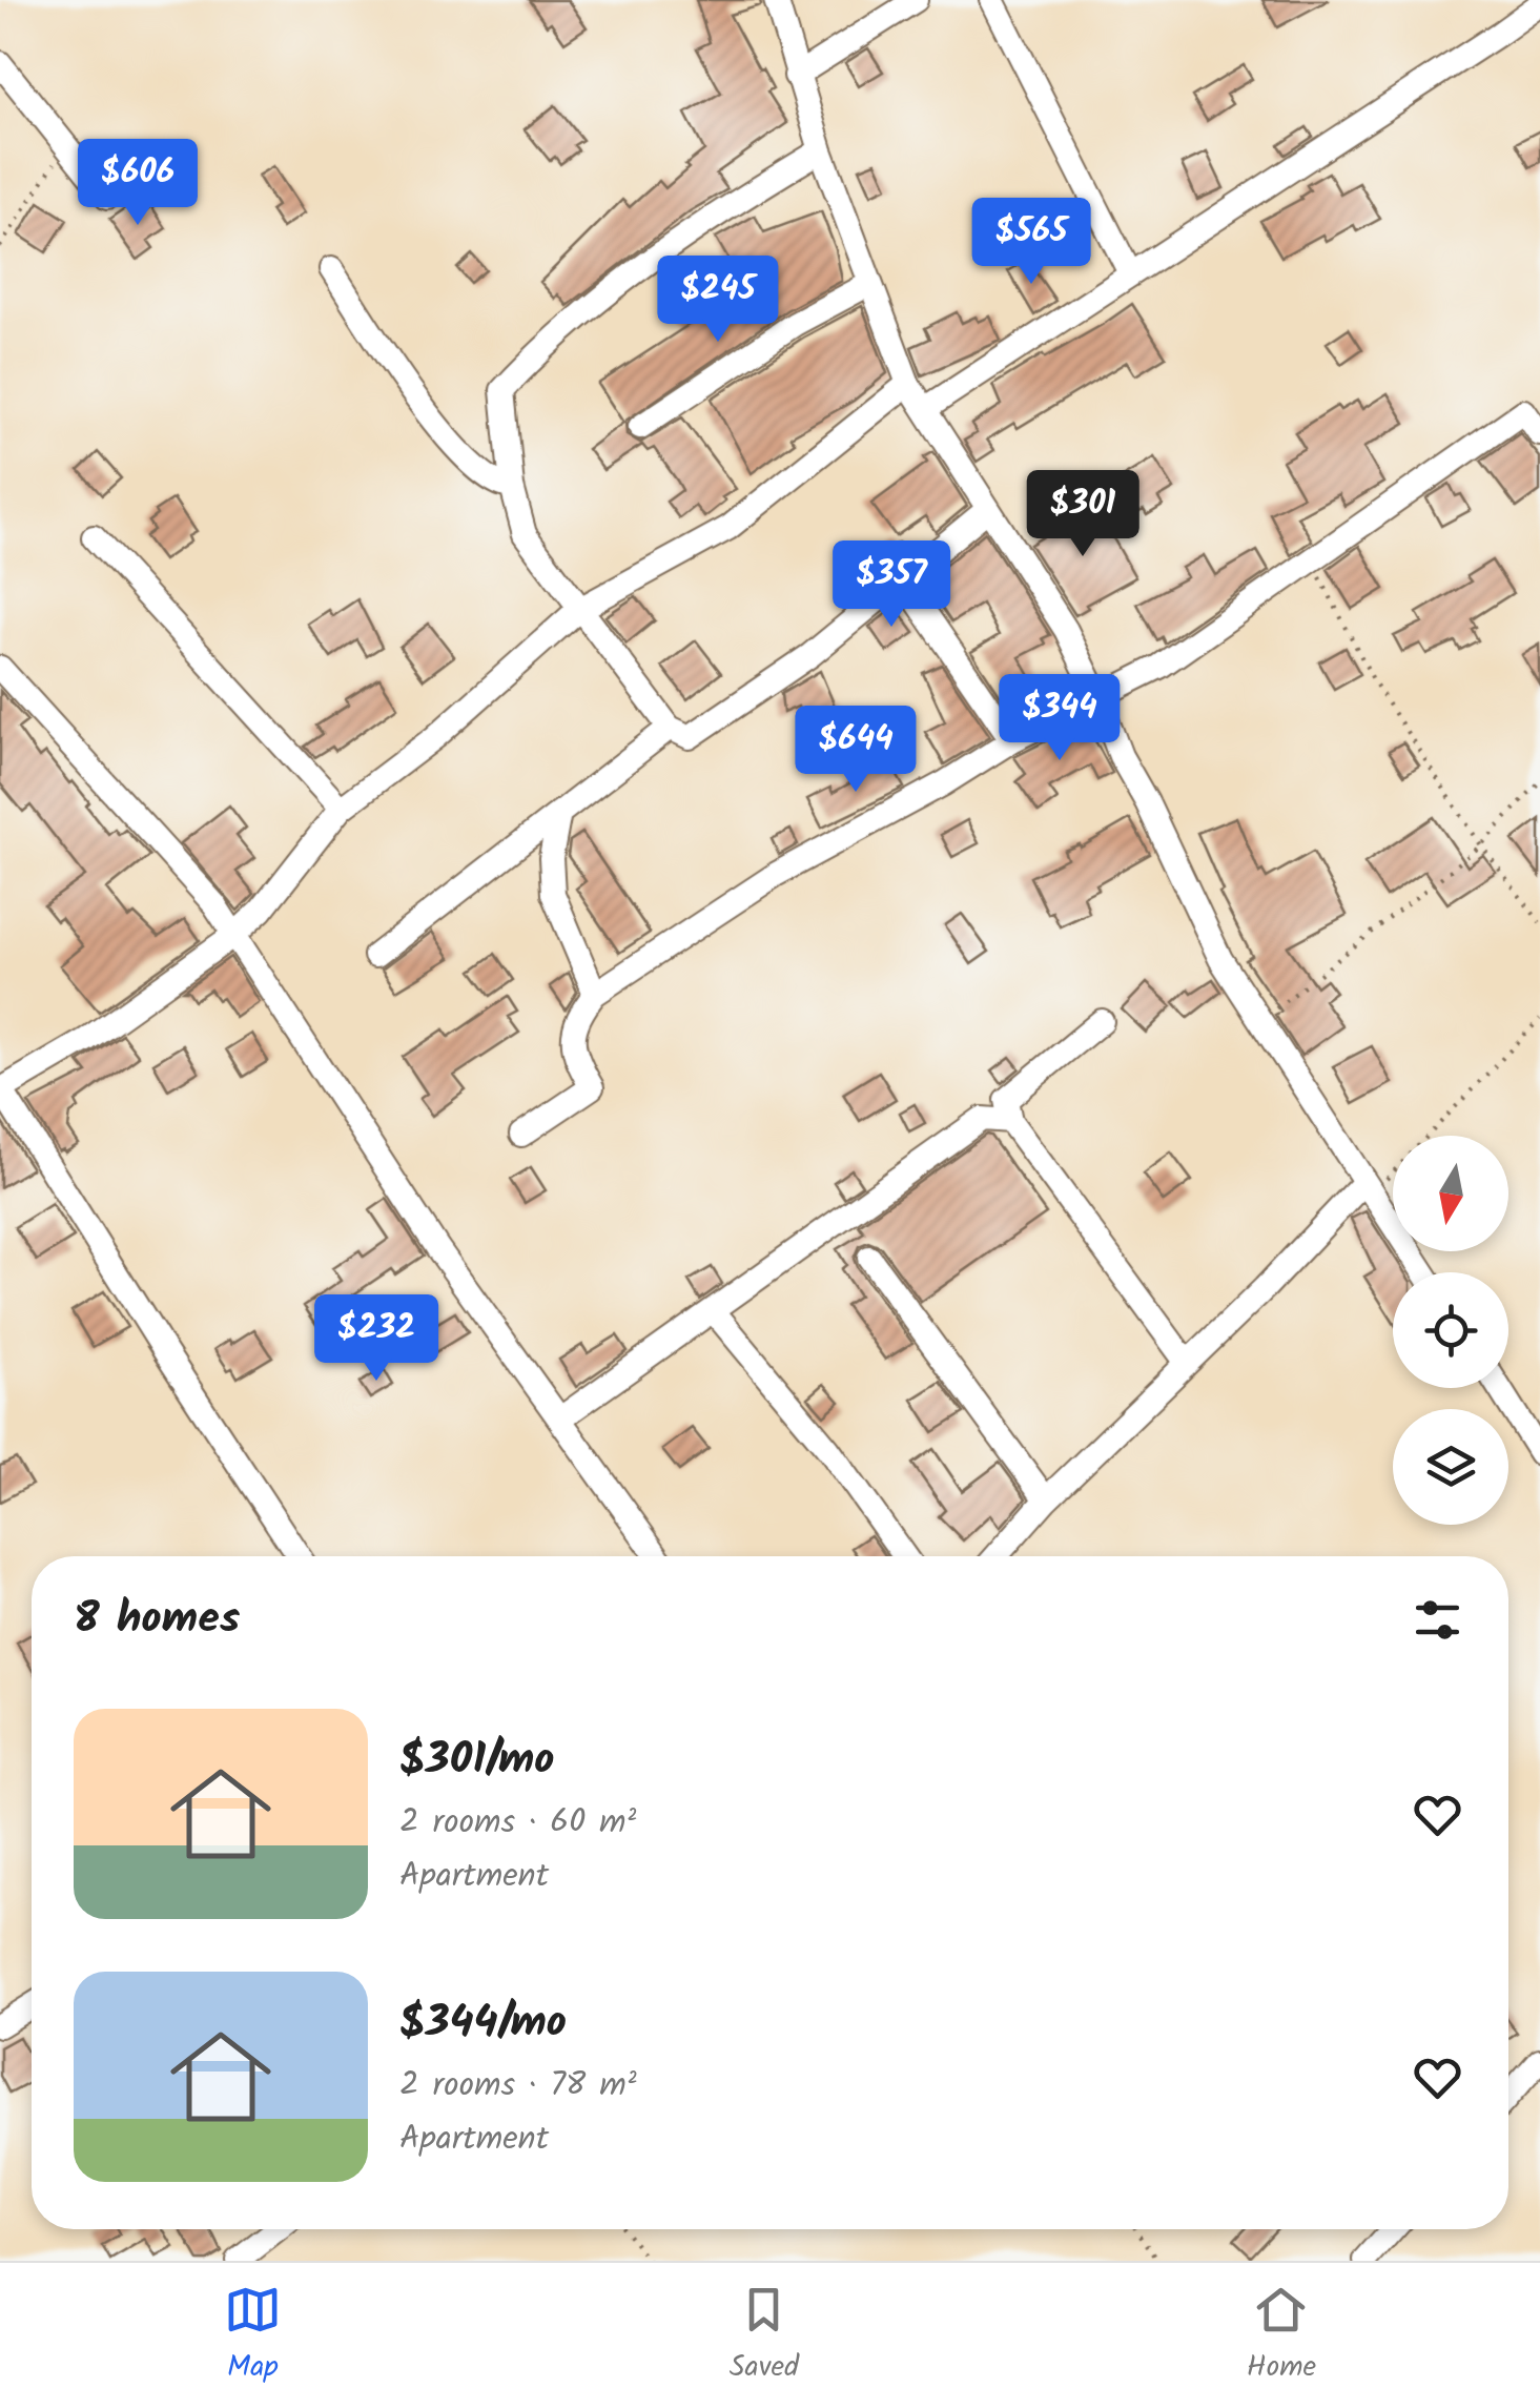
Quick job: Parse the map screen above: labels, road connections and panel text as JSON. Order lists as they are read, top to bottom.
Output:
{
  "north": "bottom",
  "page": {
    "price": [
      "$606",
      "$565",
      "$245",
      "$301",
      "$357",
      "$344",
      "$644",
      "$232"
    ],
    "heading": "8 homes",
    "list": [
      {
        "name": "$301/mo",
        "note": "2 rooms · 60 m² · Apartment"
      },
      {
        "name": "$344/mo",
        "note": "2 rooms · 78 m² · Apartment"
      }
    ],
    "tabs": ["Map", "Saved", "Home"]
  }
}
